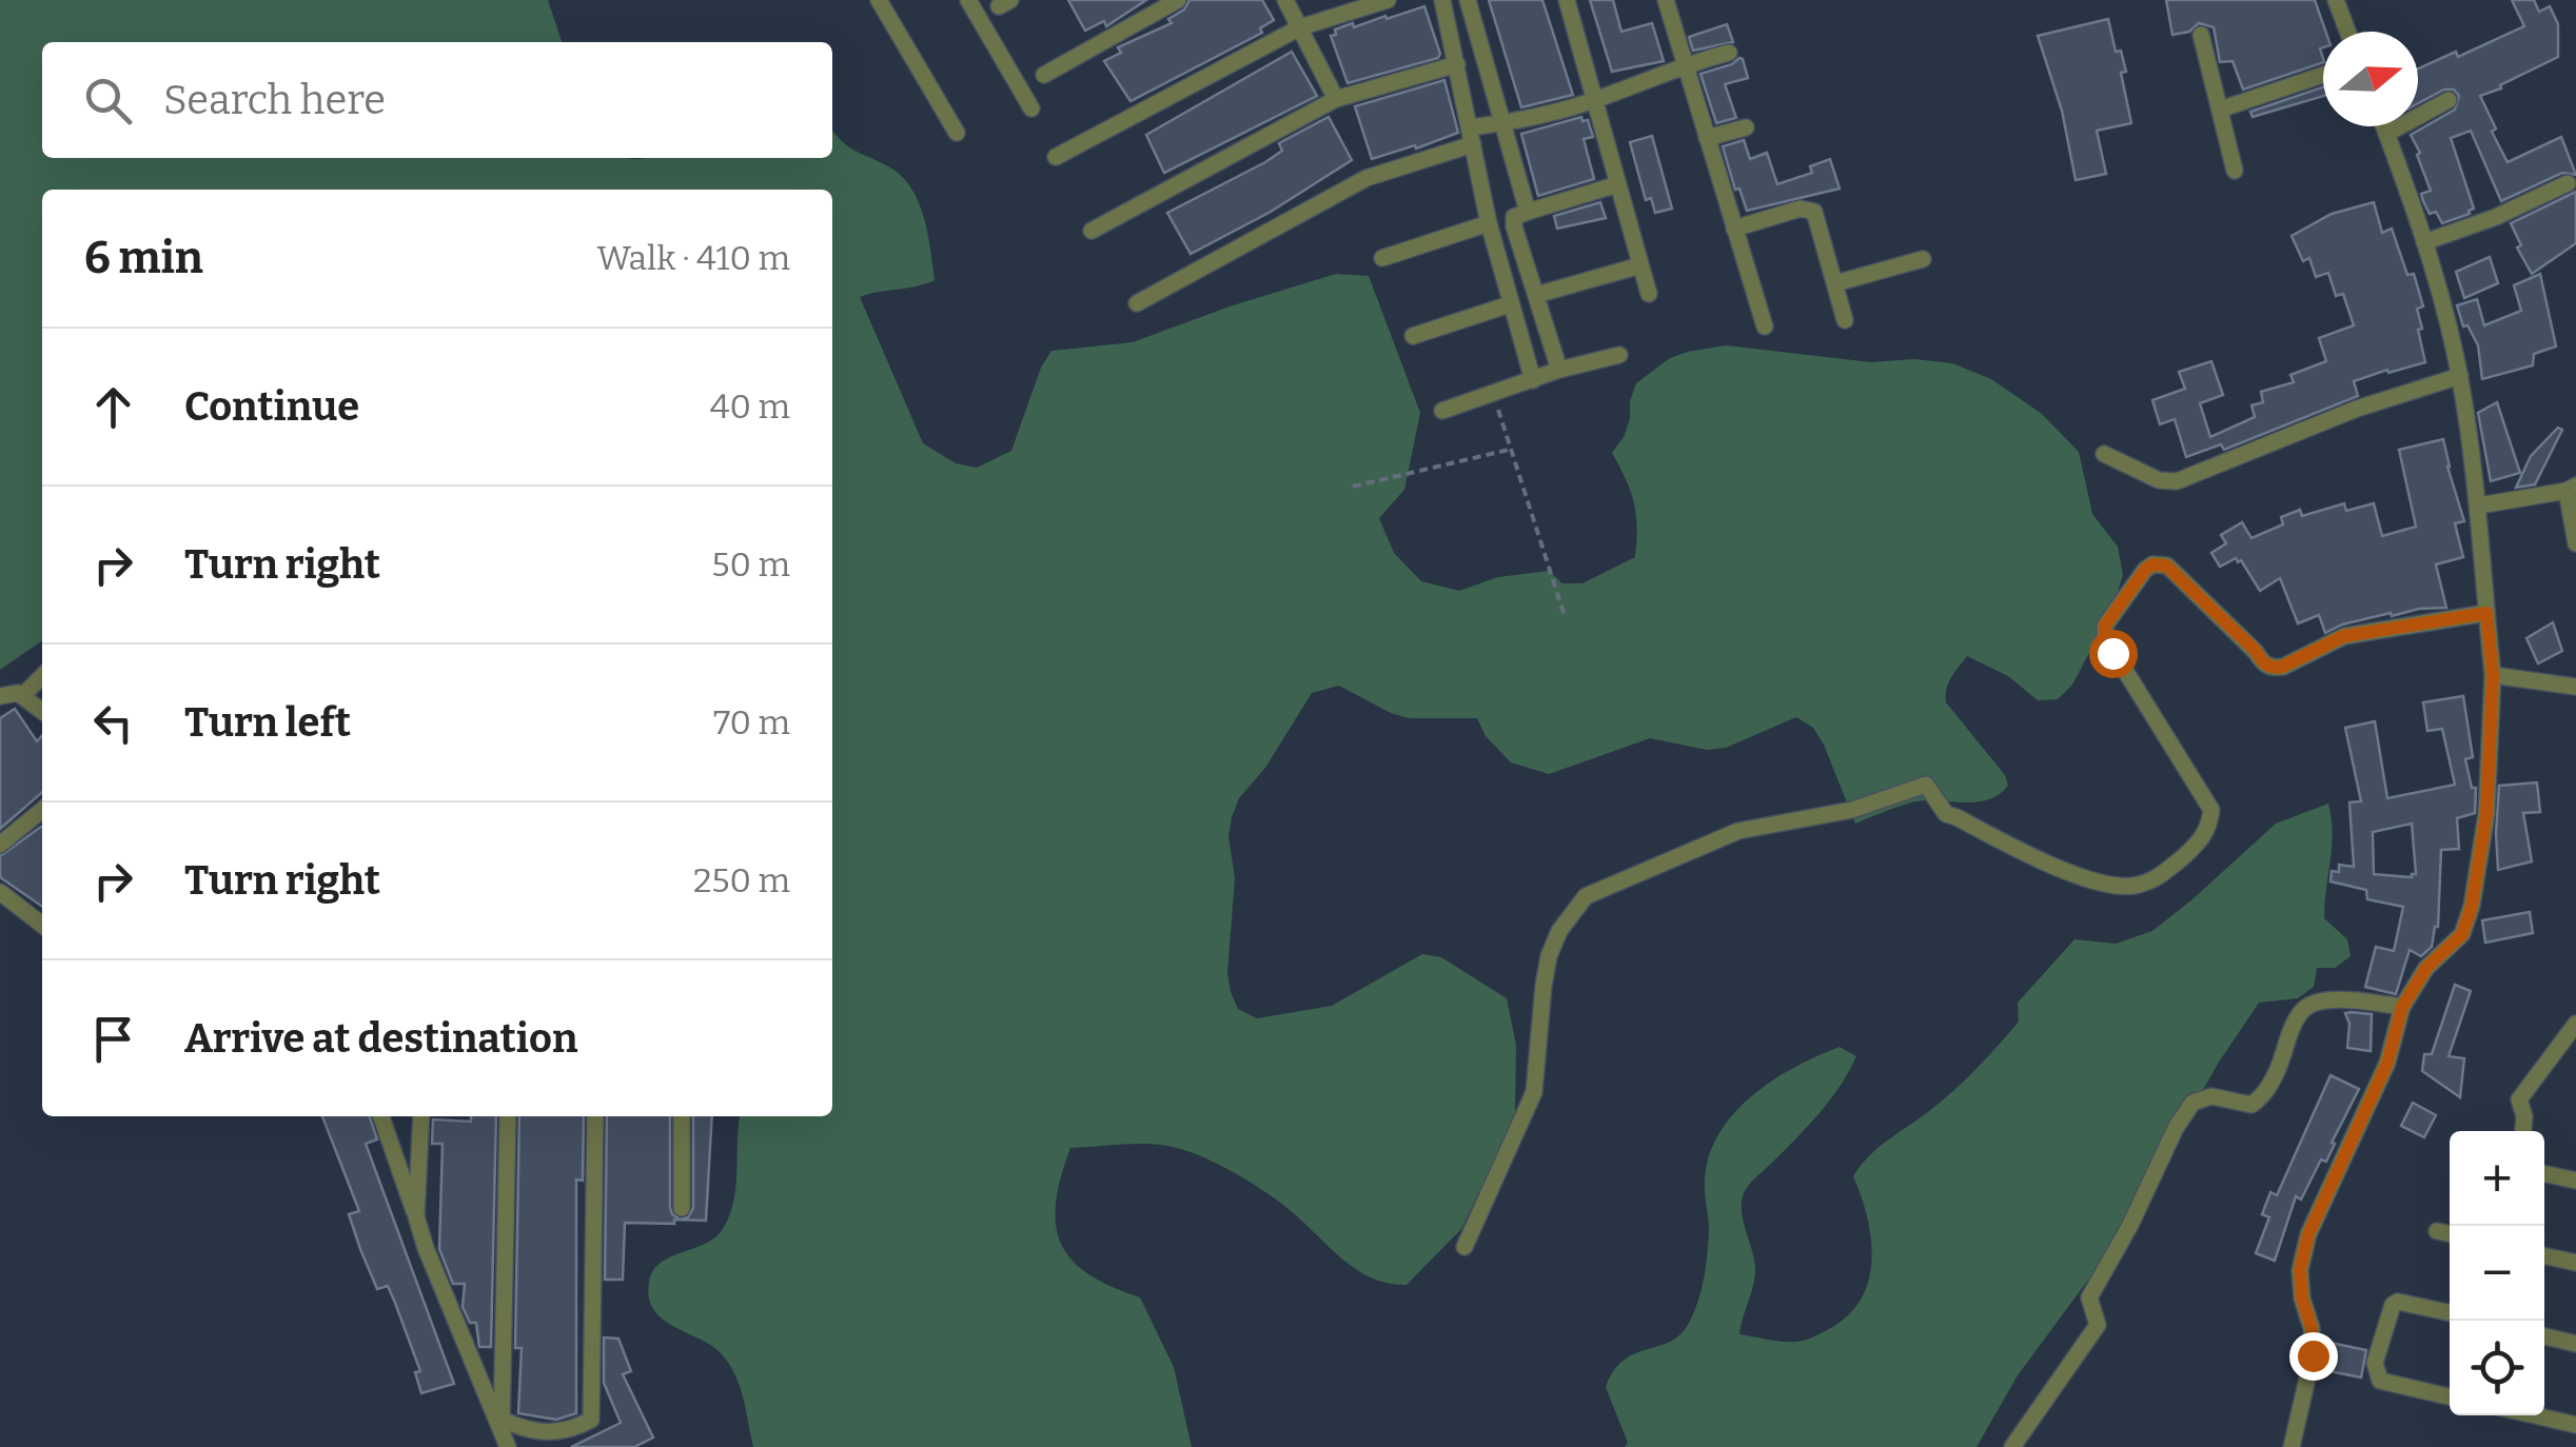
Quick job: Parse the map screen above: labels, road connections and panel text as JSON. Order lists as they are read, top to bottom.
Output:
{
  "north": "right",
  "page": {
    "search": "Search here",
    "heading": ["6 min", "Walk · 410 m"],
    "list": [
      ["Continue", "40 m"],
      ["Turn right", "50 m"],
      ["Turn left", "70 m"],
      ["Turn right", "250 m"],
      "Arrive at destination"
    ],
    "map_buttons": ["+", "−"]
  }
}
